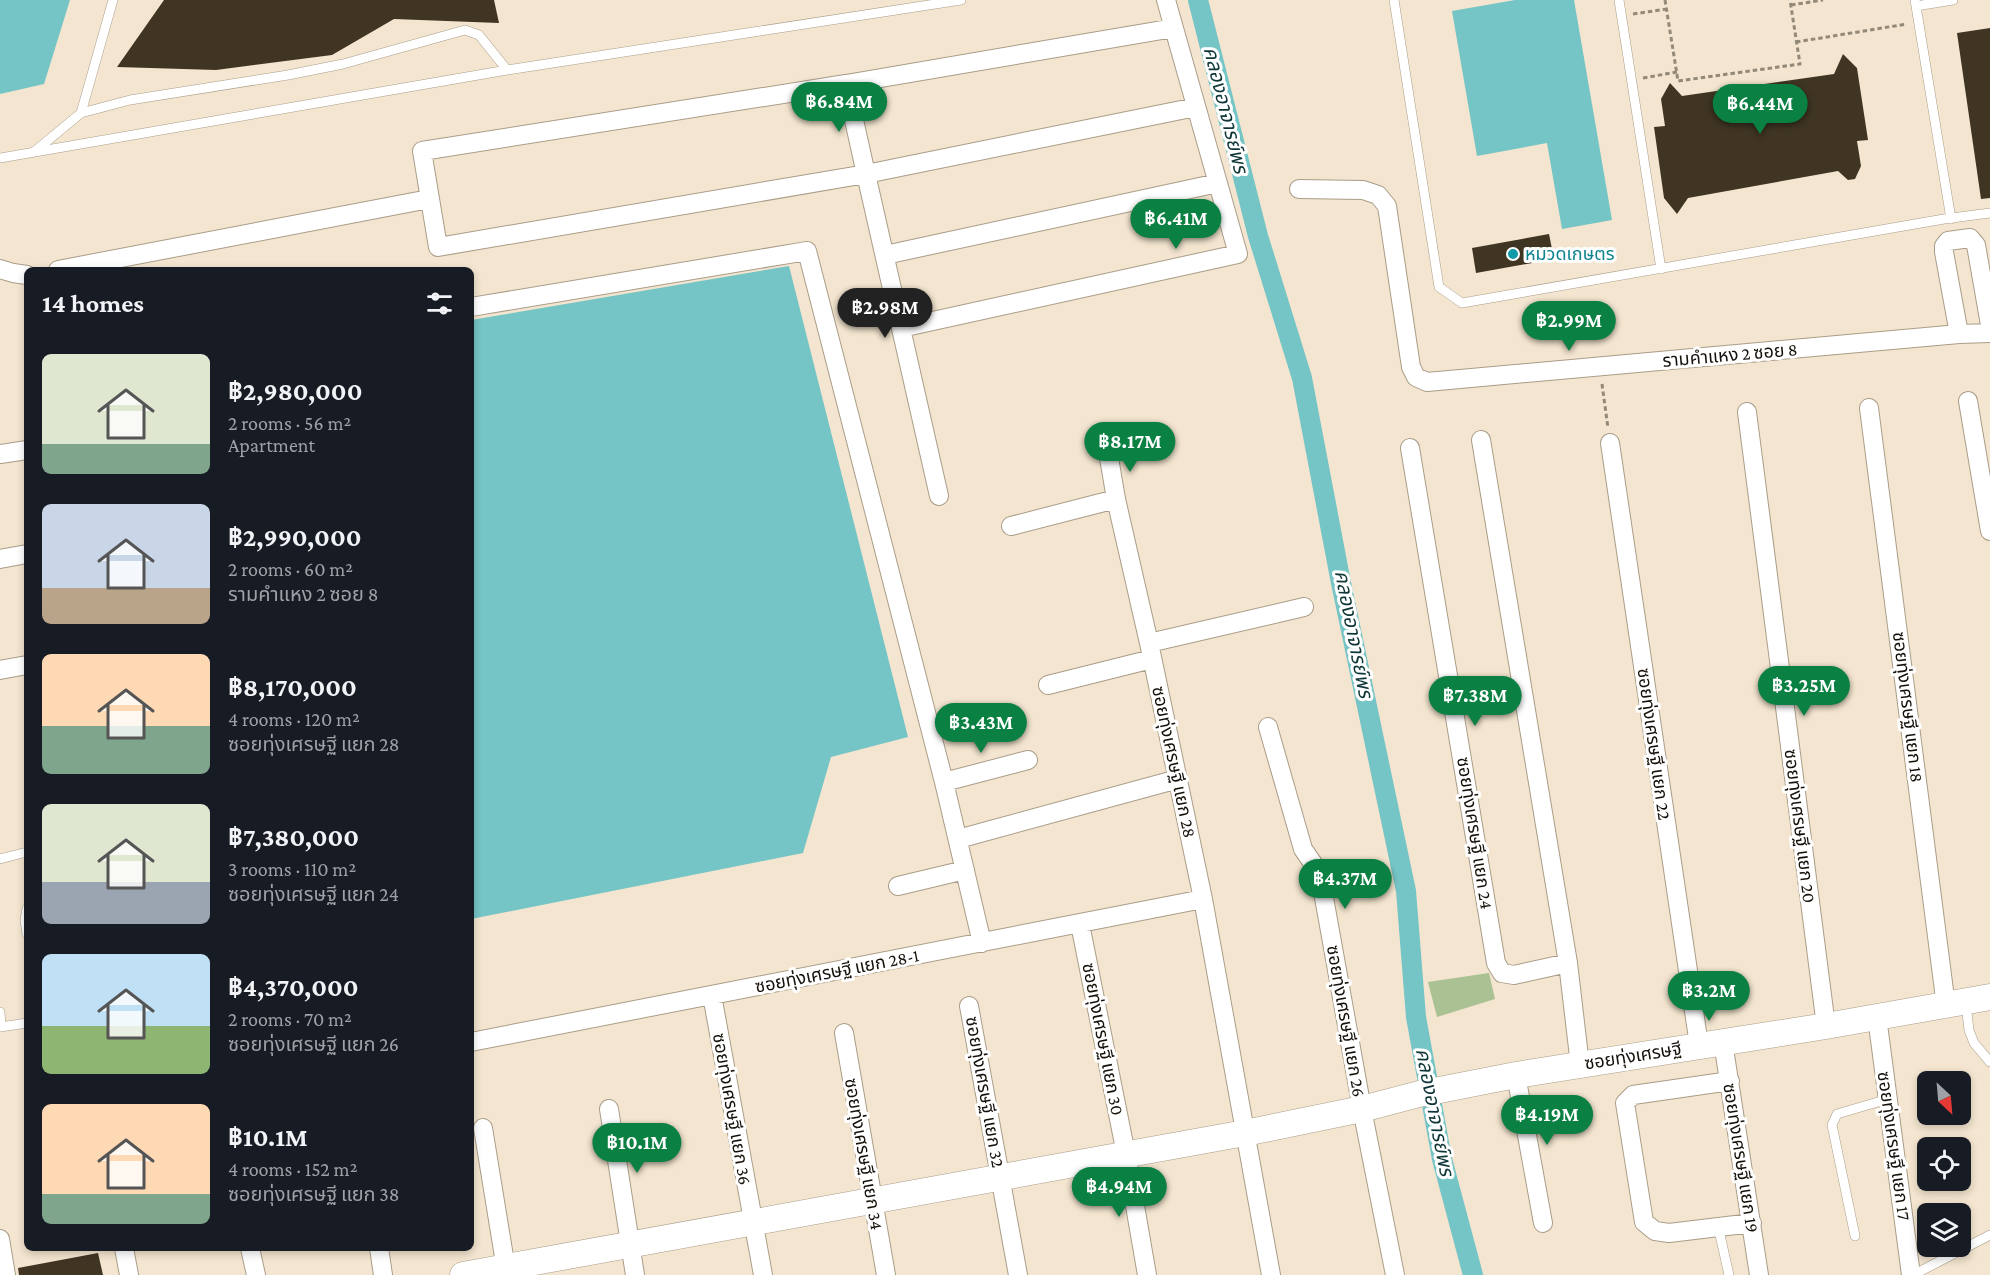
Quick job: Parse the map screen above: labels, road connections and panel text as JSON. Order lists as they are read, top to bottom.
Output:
{
  "streets": {
    "main road": ["ซอยทุ่งเศรษฐี"],
    "street": [
      "รามคำแหง 2 ซอย 8",
      "ซอยทุ่งเศรษฐี แยก 18",
      "ซอยทุ่งเศรษฐี แยก 22",
      "ซอยทุ่งเศรษฐี แยก 28",
      "ซอยทุ่งเศรษฐี แยก 20",
      "ซอยทุ่งเศรษฐี แยก 24",
      "ซอยทุ่งเศรษฐี แยก 28-1",
      "ซอยทุ่งเศรษฐี แยก 26",
      "ซอยทุ่งเศรษฐี แยก 30",
      "ซอยทุ่งเศรษฐี แยก 32",
      "ซอยทุ่งเศรษฐี แยก 36",
      "ซอยทุ่งเศรษฐี แยก 17",
      "ซอยทุ่งเศรษฐี แยก 34",
      "ซอยทุ่งเศรษฐี แยก 19"
    ]
  },
  "crossings": [
    ["ซอยทุ่งเศรษฐี แยก 18", "ซอยทุ่งเศรษฐี"],
    ["ซอยทุ่งเศรษฐี แยก 22", "ซอยทุ่งเศรษฐี"],
    ["ซอยทุ่งเศรษฐี แยก 22", "ซอยทุ่งเศรษฐี แยก 19"],
    ["ซอยทุ่งเศรษฐี แยก 28", "ซอยทุ่งเศรษฐี แยก 28-1"],
    ["ซอยทุ่งเศรษฐี แยก 28", "ซอยทุ่งเศรษฐี"],
    ["ซอยทุ่งเศรษฐี แยก 20", "ซอยทุ่งเศรษฐี"],
    ["ซอยทุ่งเศรษฐี แยก 28-1", "ซอยทุ่งเศรษฐี แยก 30"],
    ["ซอยทุ่งเศรษฐี แยก 28-1", "ซอยทุ่งเศรษฐี แยก 36"],
    ["ซอยทุ่งเศรษฐี แยก 26", "ซอยทุ่งเศรษฐี"],
    ["ซอยทุ่งเศรษฐี แยก 30", "ซอยทุ่งเศรษฐี"],
    ["ซอยทุ่งเศรษฐี", "ซอยทุ่งเศรษฐี แยก 32"],
    ["ซอยทุ่งเศรษฐี", "ซอยทุ่งเศรษฐี แยก 36"],
    ["ซอยทุ่งเศรษฐี", "ซอยทุ่งเศรษฐี แยก 17"],
    ["ซอยทุ่งเศรษฐี", "ซอยทุ่งเศรษฐี แยก 34"],
    ["ซอยทุ่งเศรษฐี", "ซอยทุ่งเศรษฐี แยก 19"]
  ],
  "water": ["คลองอาจารย์พร"],
  "places": ["หมวดเกษตร"],
  "north": "bottom right",
  "page": {
    "price": [
      "฿6.84M",
      "฿6.44M",
      "฿6.41M",
      "฿2.98M",
      "฿2.99M",
      "฿8.17M",
      "฿3.25M",
      "฿7.38M",
      "฿3.43M",
      "฿4.37M",
      "฿3.2M",
      "฿4.19M",
      "฿10.1M",
      "฿4.94M"
    ],
    "heading": "14 homes",
    "list": [
      {
        "name": "฿2,980,000",
        "note": "2 rooms · 56 m² · Apartment"
      },
      {
        "name": "฿2,990,000",
        "note": "2 rooms · 60 m² · รามคำแหง 2 ซอย 8"
      },
      {
        "name": "฿8,170,000",
        "note": "4 rooms · 120 m² · ซอยทุ่งเศรษฐี แยก 28"
      },
      {
        "name": "฿7,380,000",
        "note": "3 rooms · 110 m² · ซอยทุ่งเศรษฐี แยก 24"
      },
      {
        "name": "฿4,370,000",
        "note": "2 rooms · 70 m² · ซอยทุ่งเศรษฐี แยก 26"
      },
      {
        "name": "฿10.1M",
        "note": "4 rooms · 152 m² · ซอยทุ่งเศรษฐี แยก 38"
      }
    ]
  }
}
